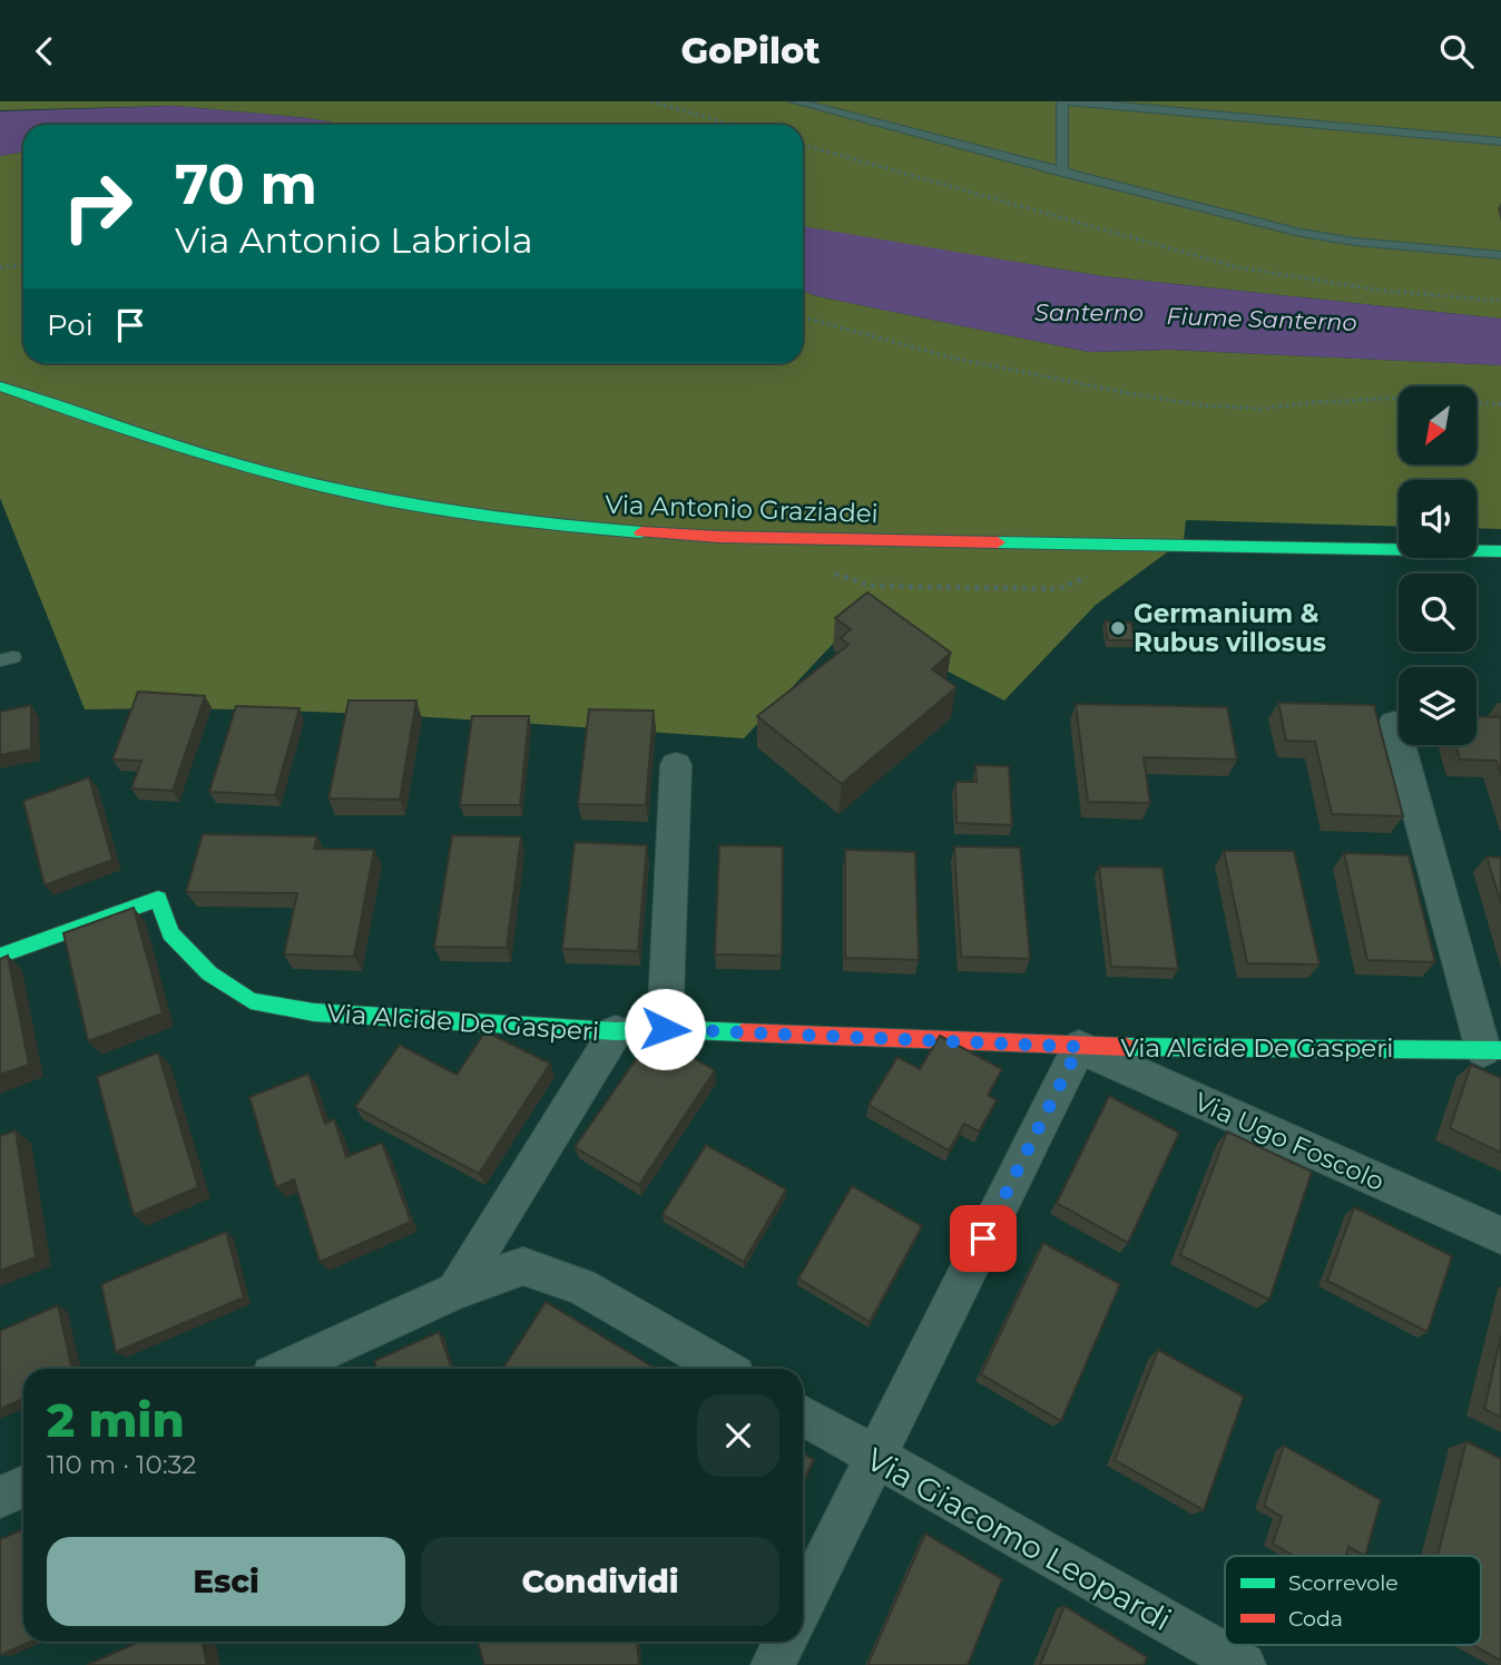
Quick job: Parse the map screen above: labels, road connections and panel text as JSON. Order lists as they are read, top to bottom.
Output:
{
  "streets": {
    "street": [
      "Via Antonio Graziadei",
      "Via Alcide De Gasperi",
      "Via Ugo Foscolo",
      "Via Giacomo Leopardi"
    ]
  },
  "crossings": [
    ["Via Alcide De Gasperi", "Via Ugo Foscolo"]
  ],
  "water": ["Santerno", "Fiume Santerno"],
  "places": ["Germanium & Rubus villosus"],
  "legend": ["Scorrevole", "Coda"],
  "north": "bottom left",
  "page": {
    "header": "GoPilot",
    "turn": ["70 m", "Via Antonio Labriola"],
    "then": "Poi",
    "heading": ["2 min", "110 m · 10:32"],
    "buttons": ["Esci", "Condividi"]
  }
}
